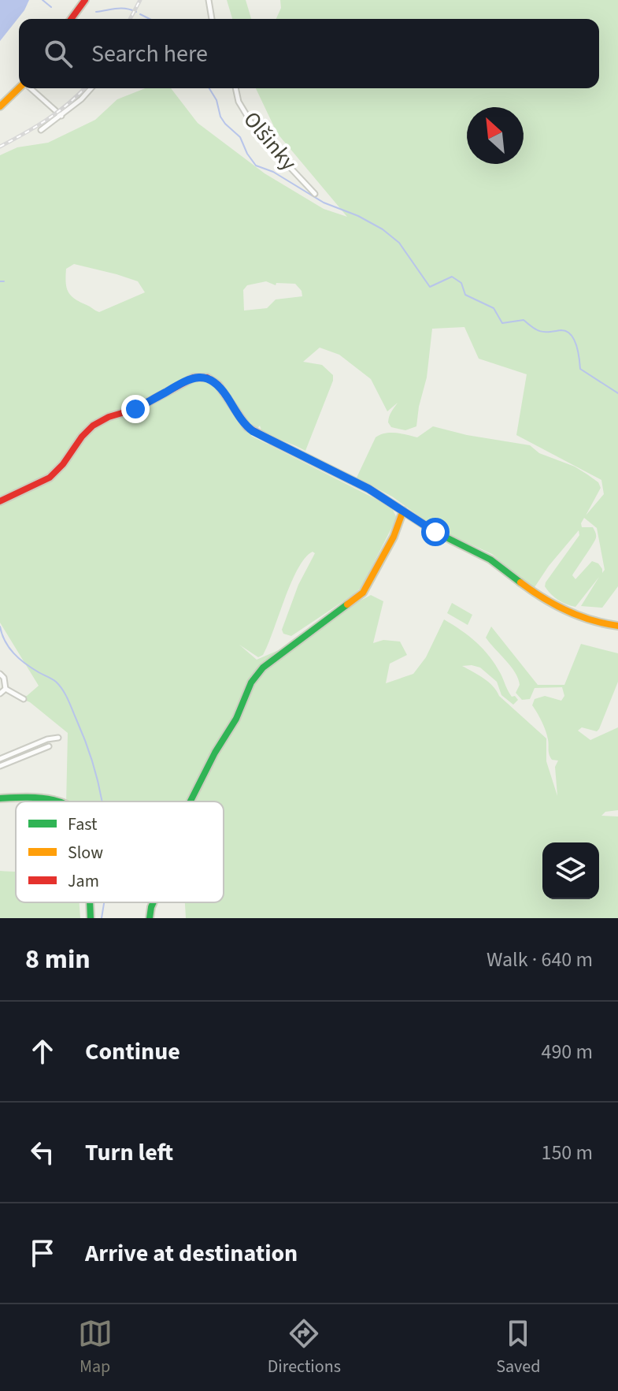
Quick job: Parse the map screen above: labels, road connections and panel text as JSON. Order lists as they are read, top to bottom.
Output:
{
  "streets": {
    "street": ["Olšinky"]
  },
  "legend": ["Fast", "Slow", "Jam"],
  "north": "top left",
  "page": {
    "search": "Search here",
    "heading": ["8 min", "Walk · 640 m"],
    "list": [
      ["Continue", "490 m"],
      ["Turn left", "150 m"],
      "Arrive at destination"
    ],
    "nav": ["Map", "Directions", "Saved"]
  }
}
